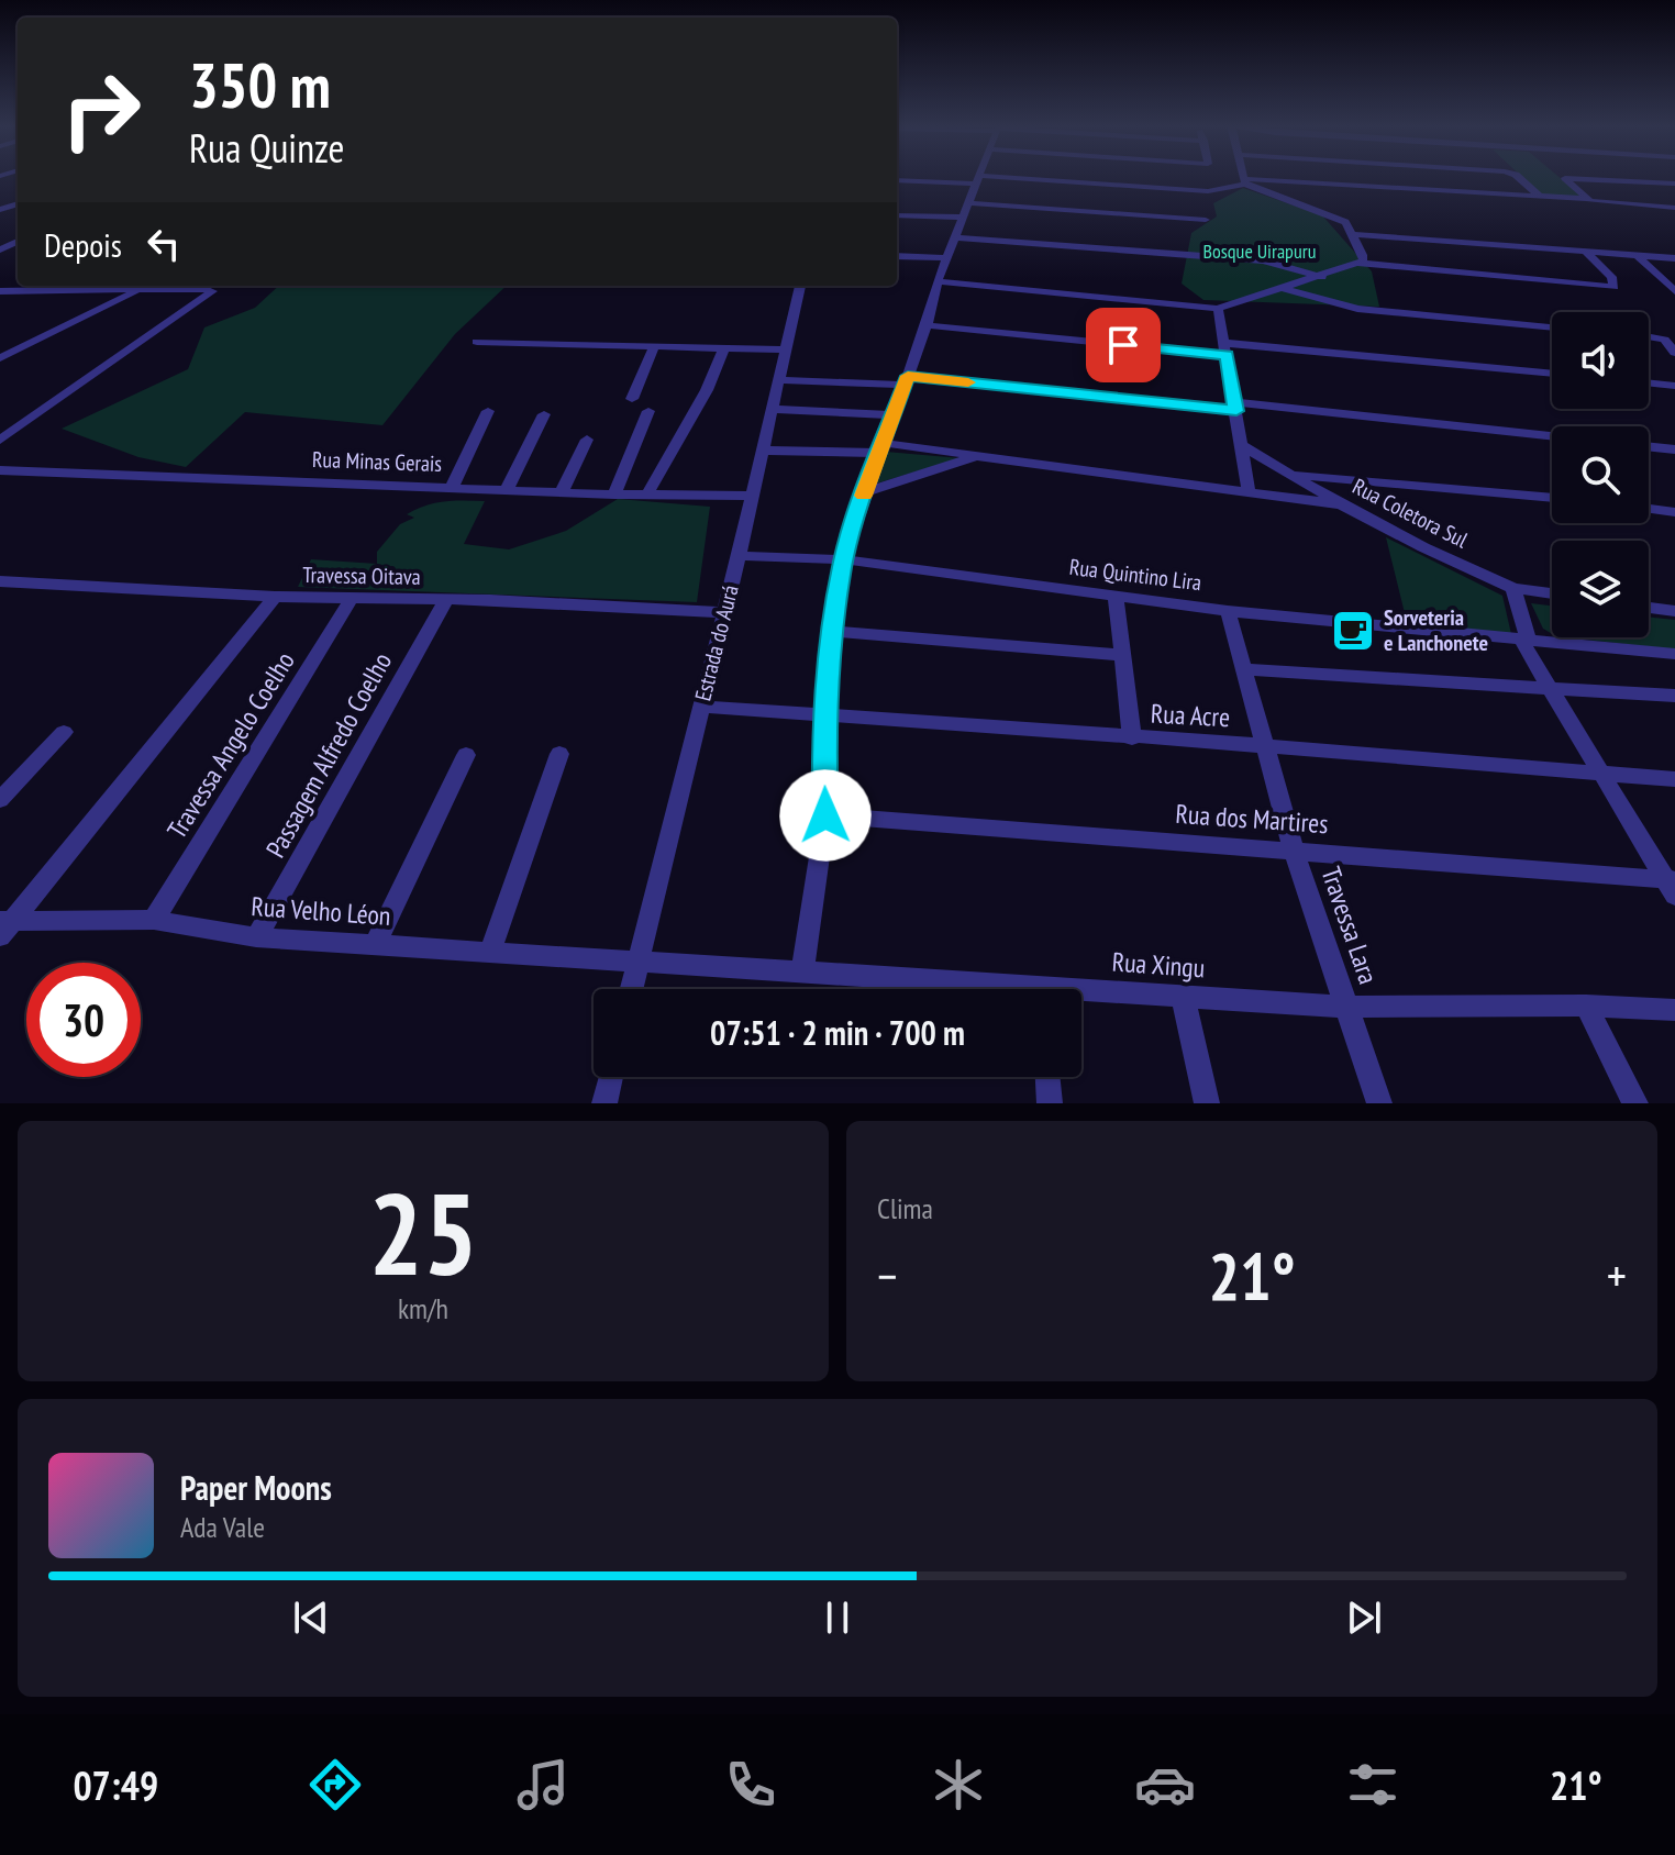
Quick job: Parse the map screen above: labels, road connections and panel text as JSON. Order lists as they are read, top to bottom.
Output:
{
  "streets": {
    "street": [
      "Rua Minas Gerais",
      "Rua Coletora Sul",
      "Rua Quintino Lira",
      "Travessa Oitava",
      "Estrada do Aurá",
      "Rua Acre",
      "Travessa Angelo Coelho",
      "Passagem Alfredo Coelho",
      "Rua dos Martires",
      "Rua Velho Léon",
      "Travessa Lara",
      "Rua Xingu"
    ]
  },
  "crossings": [
    ["Rua Minas Gerais", "Estrada do Aurá"],
    ["Rua Quintino Lira", "Estrada do Aurá"],
    ["Rua Quintino Lira", "Travessa Lara"],
    ["Travessa Oitava", "Estrada do Aurá"],
    ["Travessa Oitava", "Travessa Angelo Coelho"],
    ["Travessa Oitava", "Passagem Alfredo Coelho"],
    ["Estrada do Aurá", "Rua Acre"],
    ["Estrada do Aurá", "Rua Velho Léon"],
    ["Estrada do Aurá", "Rua Xingu"],
    ["Rua Acre", "Travessa Lara"],
    ["Travessa Angelo Coelho", "Rua Velho Léon"],
    ["Passagem Alfredo Coelho", "Rua Velho Léon"],
    ["Rua dos Martires", "Travessa Lara"],
    ["Rua Velho Léon", "Rua Xingu"],
    ["Travessa Lara", "Rua Xingu"]
  ],
  "parks": ["Bosque Uirapuru"],
  "places": {
    "cafe": ["Sorveteria e Lanchonete"]
  },
  "page": {
    "turn": ["350 m", "Rua Quinze"],
    "then": "Depois",
    "limit": "30",
    "trip": "07:51 · 2 min · 700 m",
    "tile": [
      ["25", "km/h"],
      "Clima"
    ],
    "heat": ["−", "21°", "+"],
    "song": ["Paper Moons", "Ada Vale"],
    "tabs": ["07:49", "21°"]
  }
}
